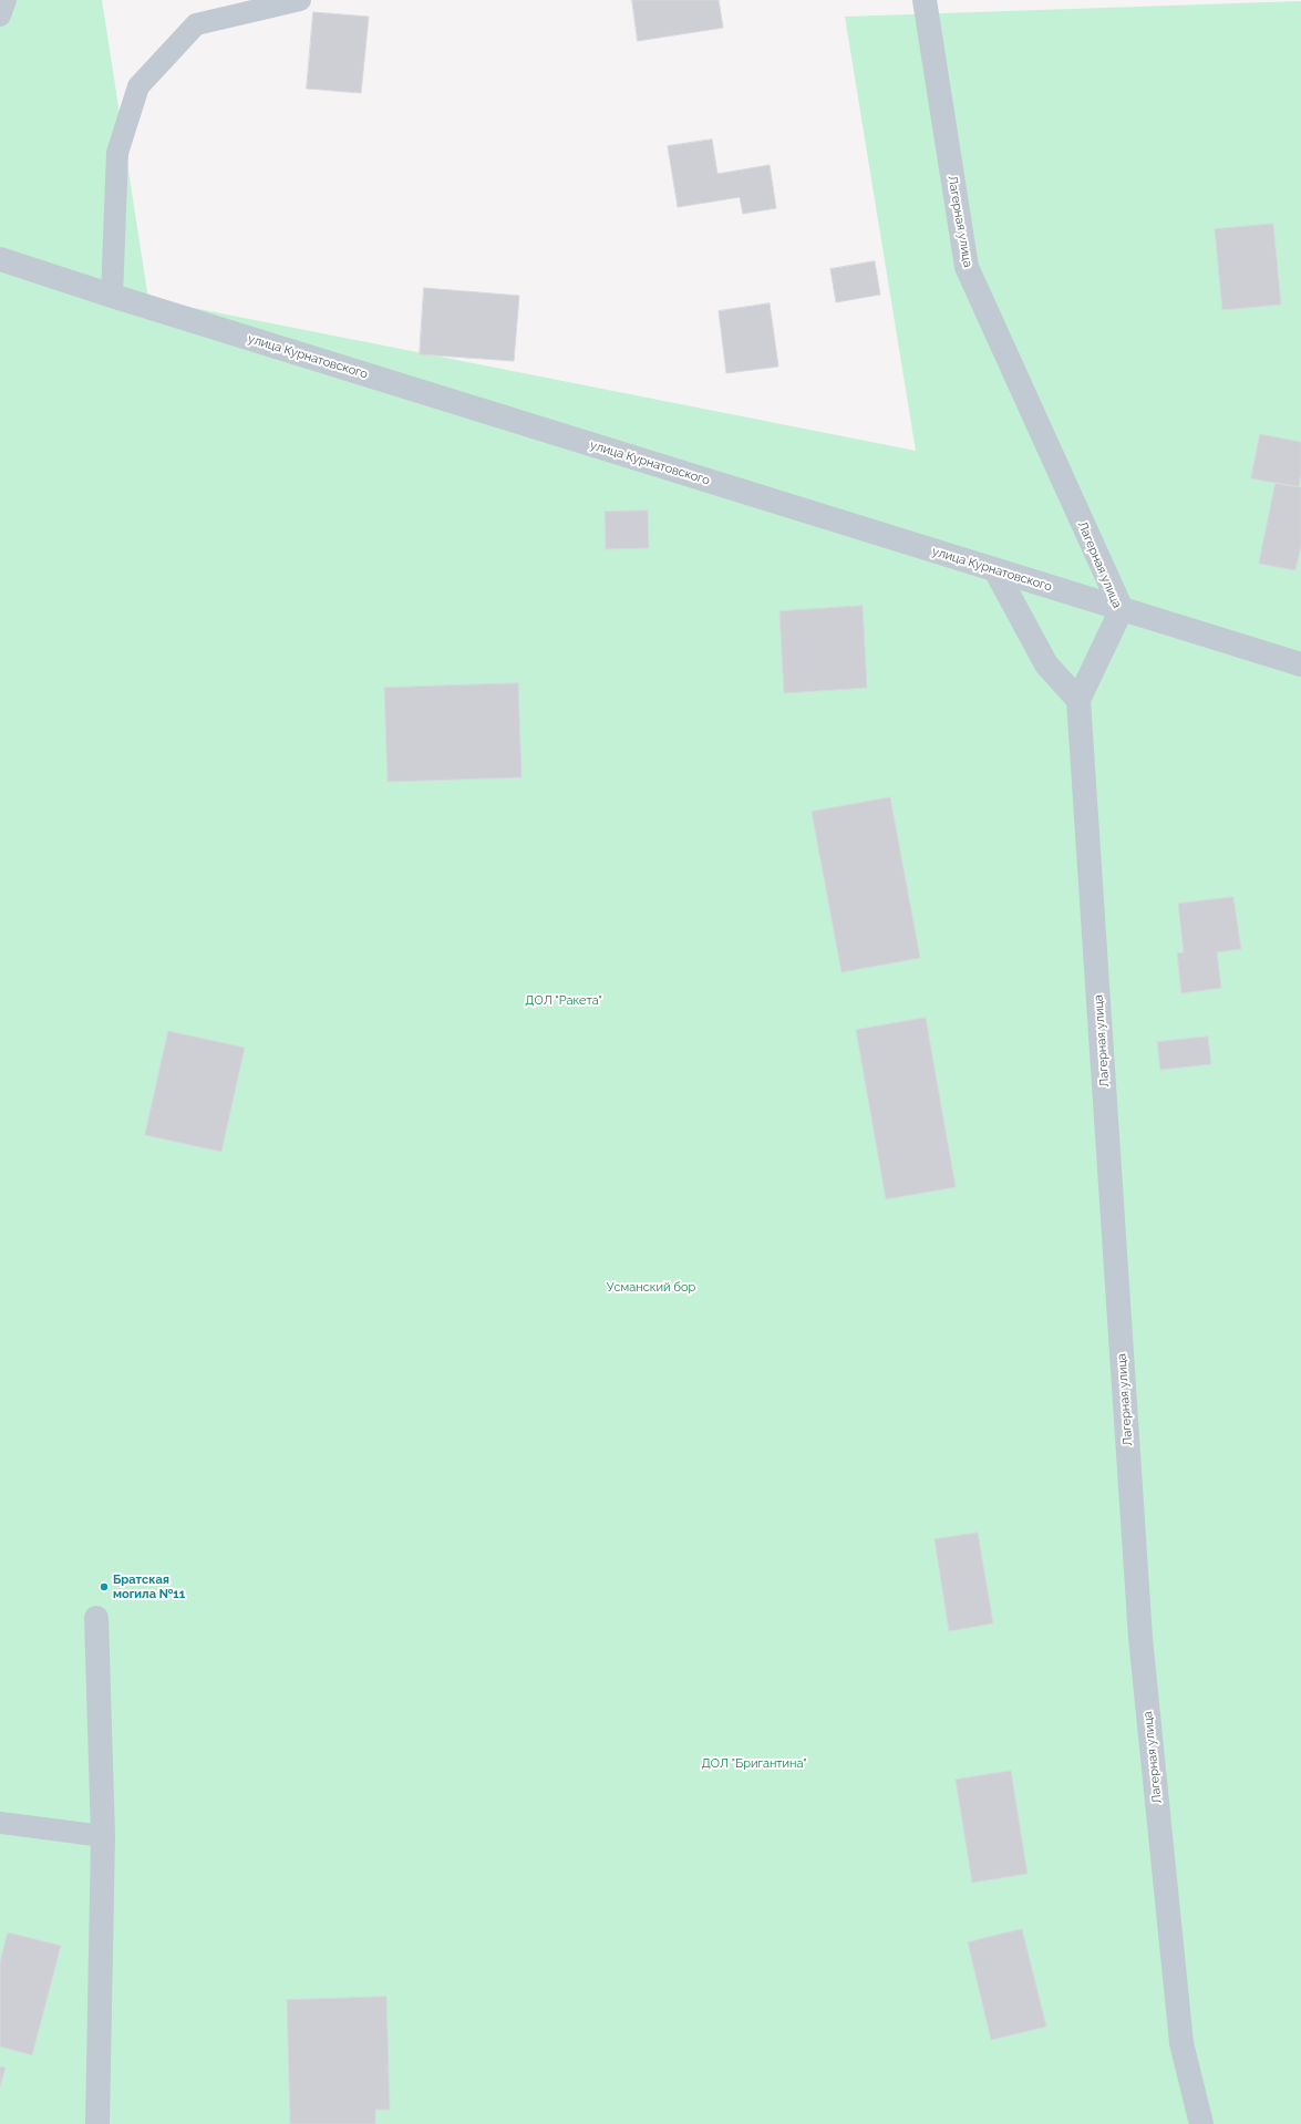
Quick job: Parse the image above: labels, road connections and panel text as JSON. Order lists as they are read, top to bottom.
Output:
{
  "streets": {
    "street": ["Лагерная улица", "улица Курнатовского"]
  },
  "crossings": [
    ["Лагерная улица", "улица Курнатовского"]
  ],
  "parks": ["ДОЛ \"Ракета\"", "Усманский бор", "ДОЛ \"Бригантина\""],
  "places": ["Братская могила №11"]
}
